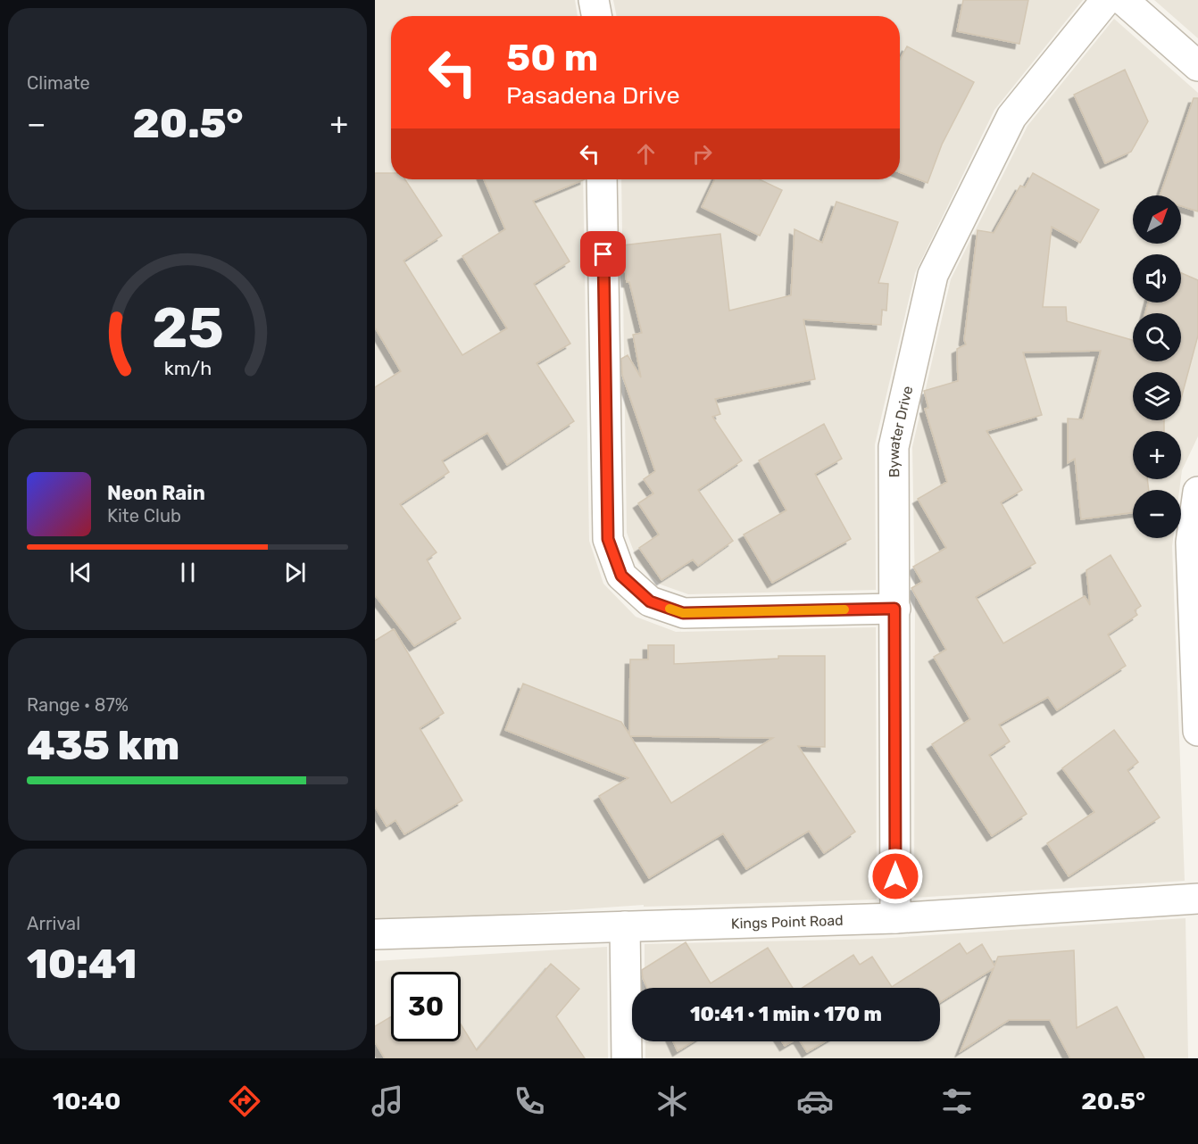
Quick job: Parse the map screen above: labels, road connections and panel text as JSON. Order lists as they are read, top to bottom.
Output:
{
  "streets": {
    "street": ["Bywater Drive", "Kings Point Road"]
  },
  "crossings": [
    ["Bywater Drive", "Kings Point Road"]
  ],
  "north": "top right",
  "page": {
    "tile": [
      "Climate",
      ["Range · 87%", "435 km"],
      ["Arrival", "10:41"]
    ],
    "turn": ["50 m", "Pasadena Drive"],
    "heat": ["−", "20.5°", "+"],
    "map_buttons": ["+", "−"],
    "song": ["Neon Rain", "Kite Club"],
    "limit": "30",
    "trip": "10:41 · 1 min · 170 m",
    "tabs": ["10:40", "20.5°"],
    "gauge": ["25", "km/h"]
  }
}
